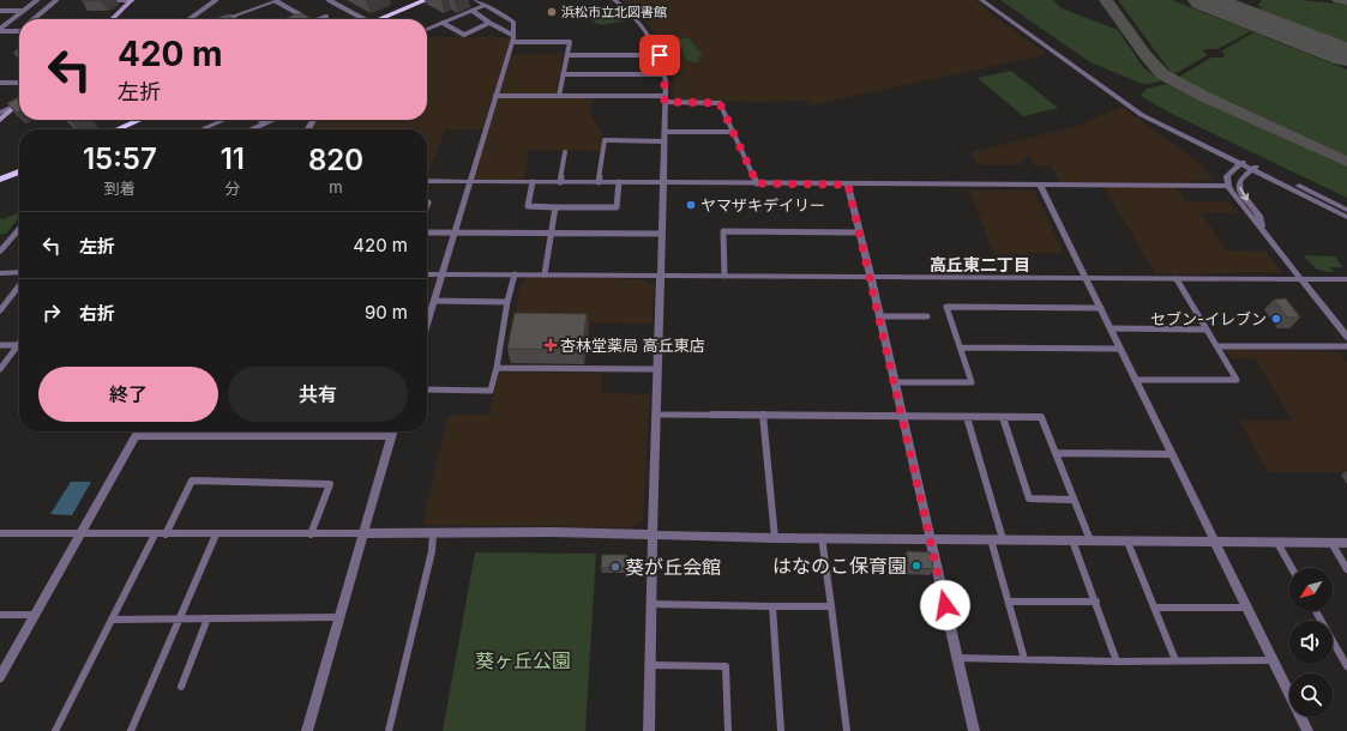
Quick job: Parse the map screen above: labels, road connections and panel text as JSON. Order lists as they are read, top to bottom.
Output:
{
  "districts": ["高丘東二丁目"],
  "parks": ["葵ヶ丘公園"],
  "places": {
    "other": [
      "浜松市立北図書館",
      "ヤマザキデイリー",
      "セブン-イレブン",
      "はなのこ保育園",
      "葵が丘会館"
    ],
    "health": ["杏林堂薬局 高丘東店"]
  },
  "north": "bottom left",
  "page": {
    "turn": ["420 m", "左折"],
    "eta": [
      "15:57",
      "到着",
      "11",
      "分",
      "820",
      "m"
    ],
    "list": [
      {
        "name": "左折",
        "value": "420 m"
      },
      {
        "name": "右折",
        "value": "90 m"
      }
    ],
    "buttons": ["終了", "共有"]
  }
}
